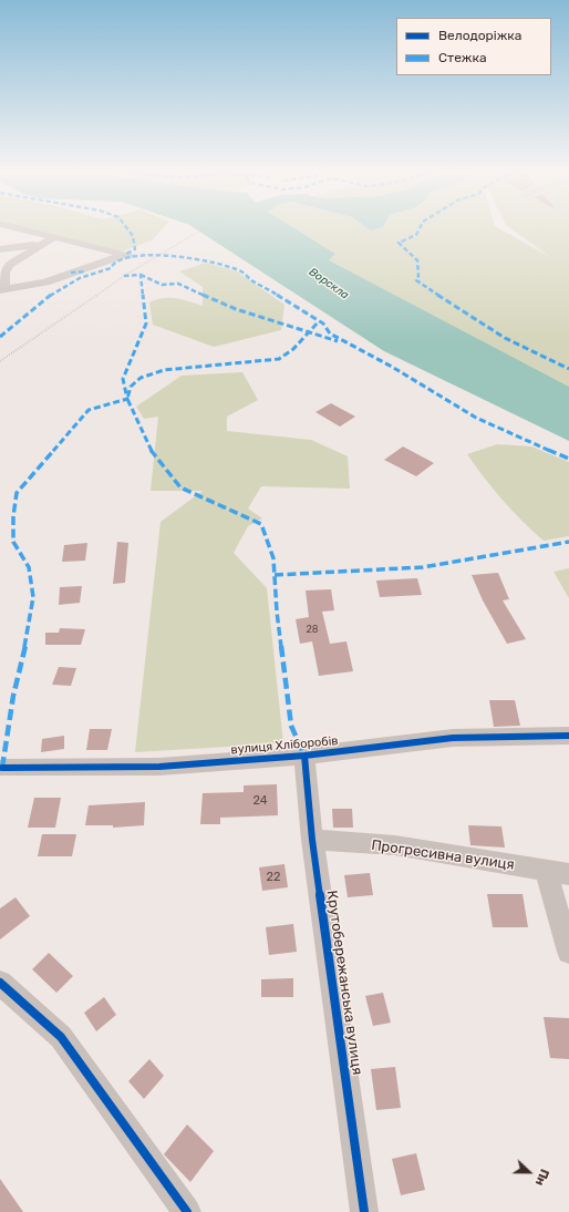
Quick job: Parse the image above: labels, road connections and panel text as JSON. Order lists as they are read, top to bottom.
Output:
{
  "streets": {
    "street": ["вулиця Хліборобів", "Прогресивна вулиця", "Крутобережанська вулиця"]
  },
  "crossings": [
    ["вулиця Хліборобів", "Крутобережанська вулиця"],
    ["Прогресивна вулиця", "Крутобережанська вулиця"]
  ],
  "water": ["Ворскла"],
  "house_numbers": ["28", "24", "22"],
  "legend": ["Велодоріжка", "Стежка"],
  "north": "right"
}
